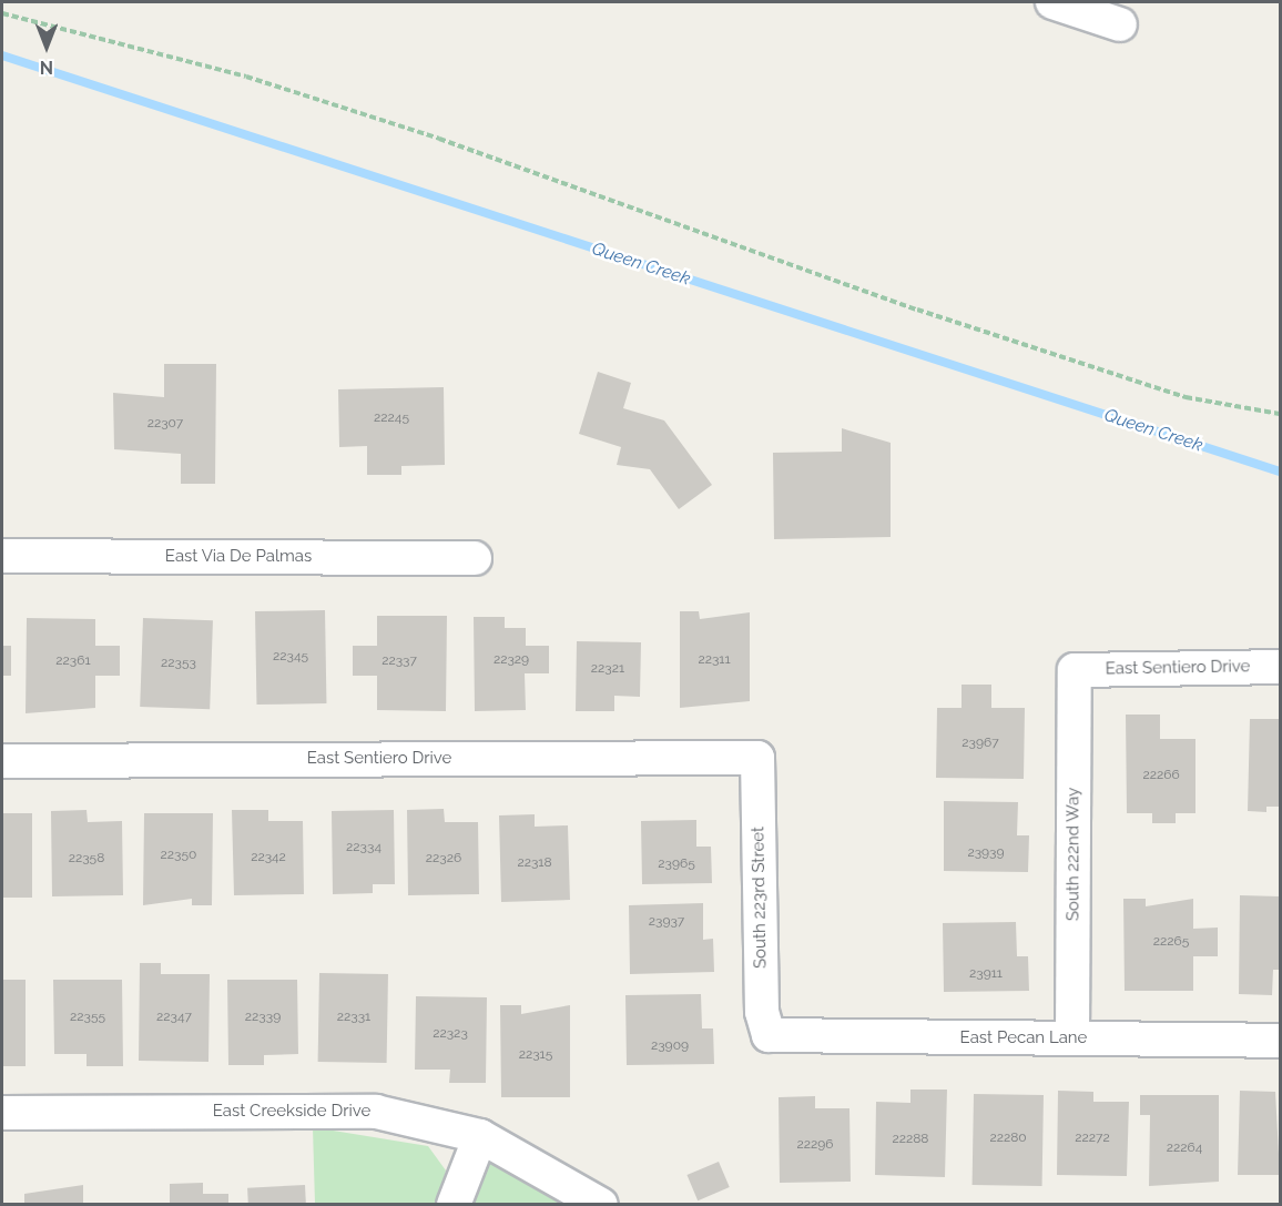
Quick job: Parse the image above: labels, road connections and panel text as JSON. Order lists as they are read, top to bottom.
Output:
{
  "streets": {
    "street": [
      "East Via De Palmas",
      "East Sentiero Drive",
      "South 222nd Way",
      "South 223rd Street",
      "East Pecan Lane",
      "East Creekside Drive"
    ]
  },
  "crossings": [
    ["East Sentiero Drive", "South 222nd Way"],
    ["East Sentiero Drive", "South 223rd Street"],
    ["South 222nd Way", "East Pecan Lane"],
    ["South 223rd Street", "East Pecan Lane"]
  ],
  "water": ["Queen Creek"],
  "house_numbers": [
    "22245",
    "22307",
    "22345",
    "22329",
    "22311",
    "22361",
    "22337",
    "22353",
    "22321",
    "23967",
    "22266",
    "22334",
    "23939",
    "22350",
    "22342",
    "22358",
    "22326",
    "22318",
    "23965",
    "23937",
    "22265",
    "23911",
    "22355",
    "22347",
    "22339",
    "22331",
    "22323",
    "23909",
    "22315",
    "22280",
    "22272",
    "22288",
    "22296",
    "22264"
  ],
  "north": "bottom"
}
